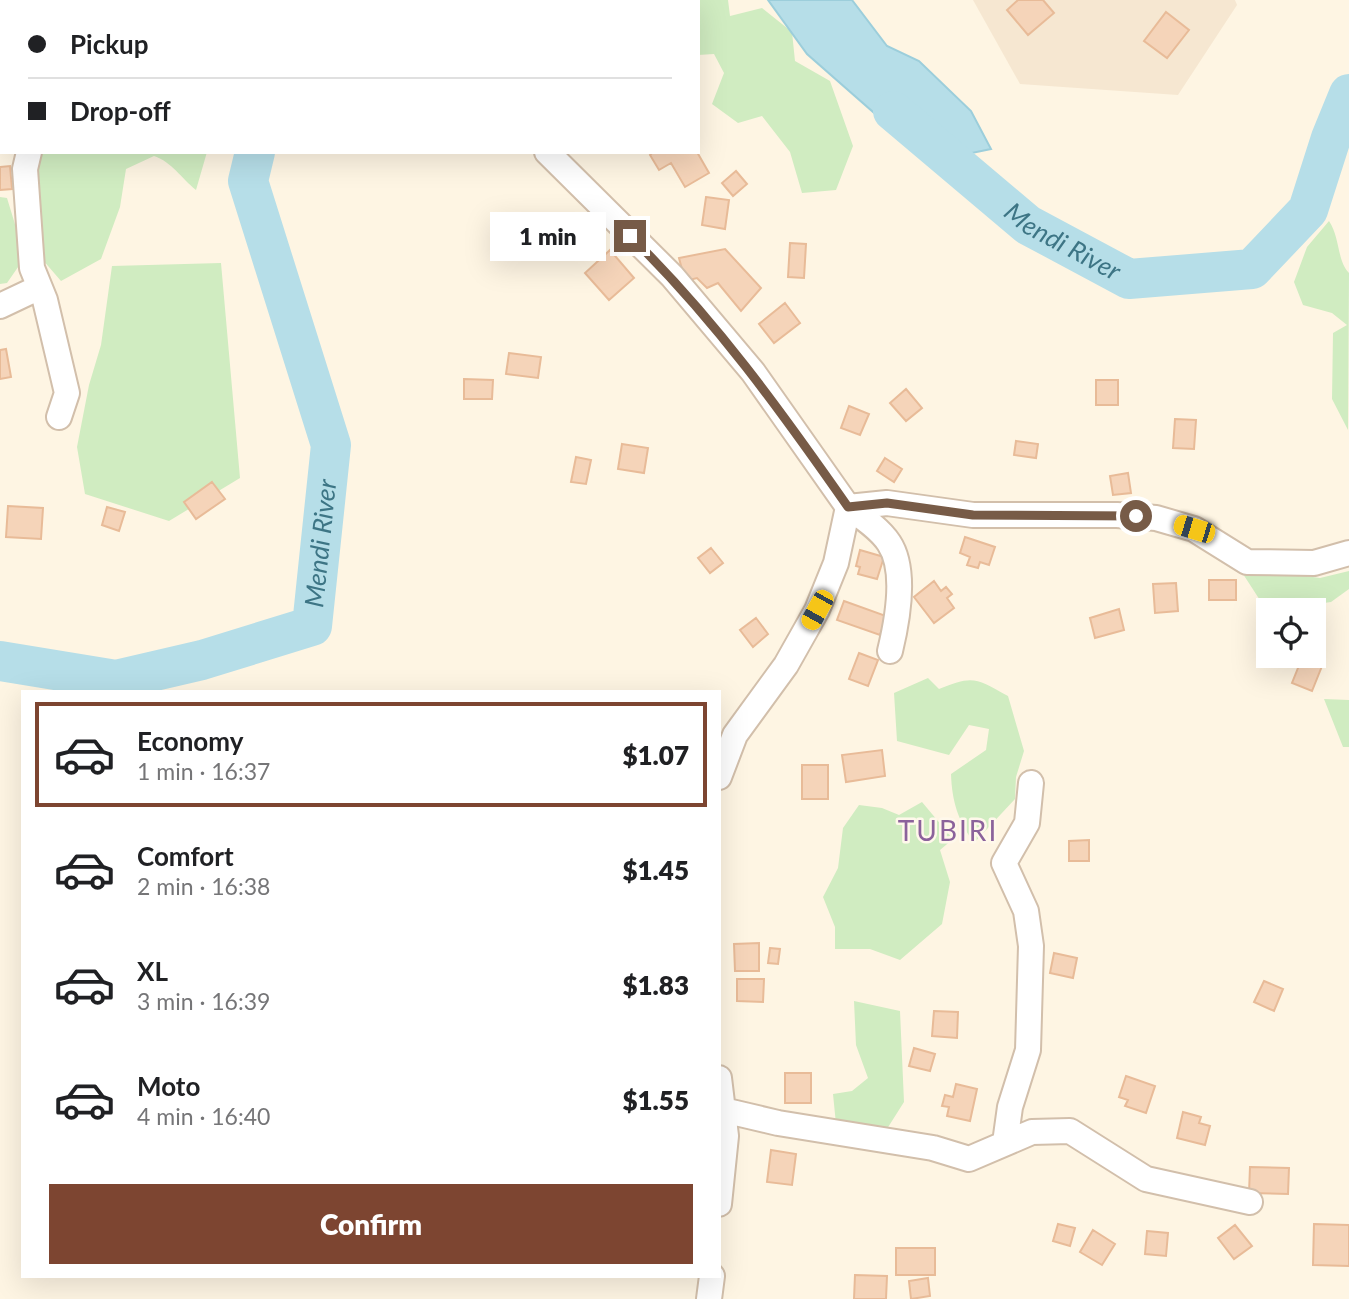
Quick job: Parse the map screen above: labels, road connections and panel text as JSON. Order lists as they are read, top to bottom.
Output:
{
  "districts": ["TUBIRI"],
  "water": ["Mendi River"],
  "page": {
    "banner": ["Pickup", "Drop-off"],
    "bubble": "1 min",
    "list": [
      {
        "name": "Economy",
        "note": "1 min · 16:37",
        "value": "$1.07"
      },
      {
        "name": "Comfort",
        "note": "2 min · 16:38",
        "value": "$1.45"
      },
      {
        "name": "XL",
        "note": "3 min · 16:39",
        "value": "$1.83"
      },
      {
        "name": "Moto",
        "note": "4 min · 16:40",
        "value": "$1.55"
      }
    ],
    "buttons": "Confirm"
  }
}
